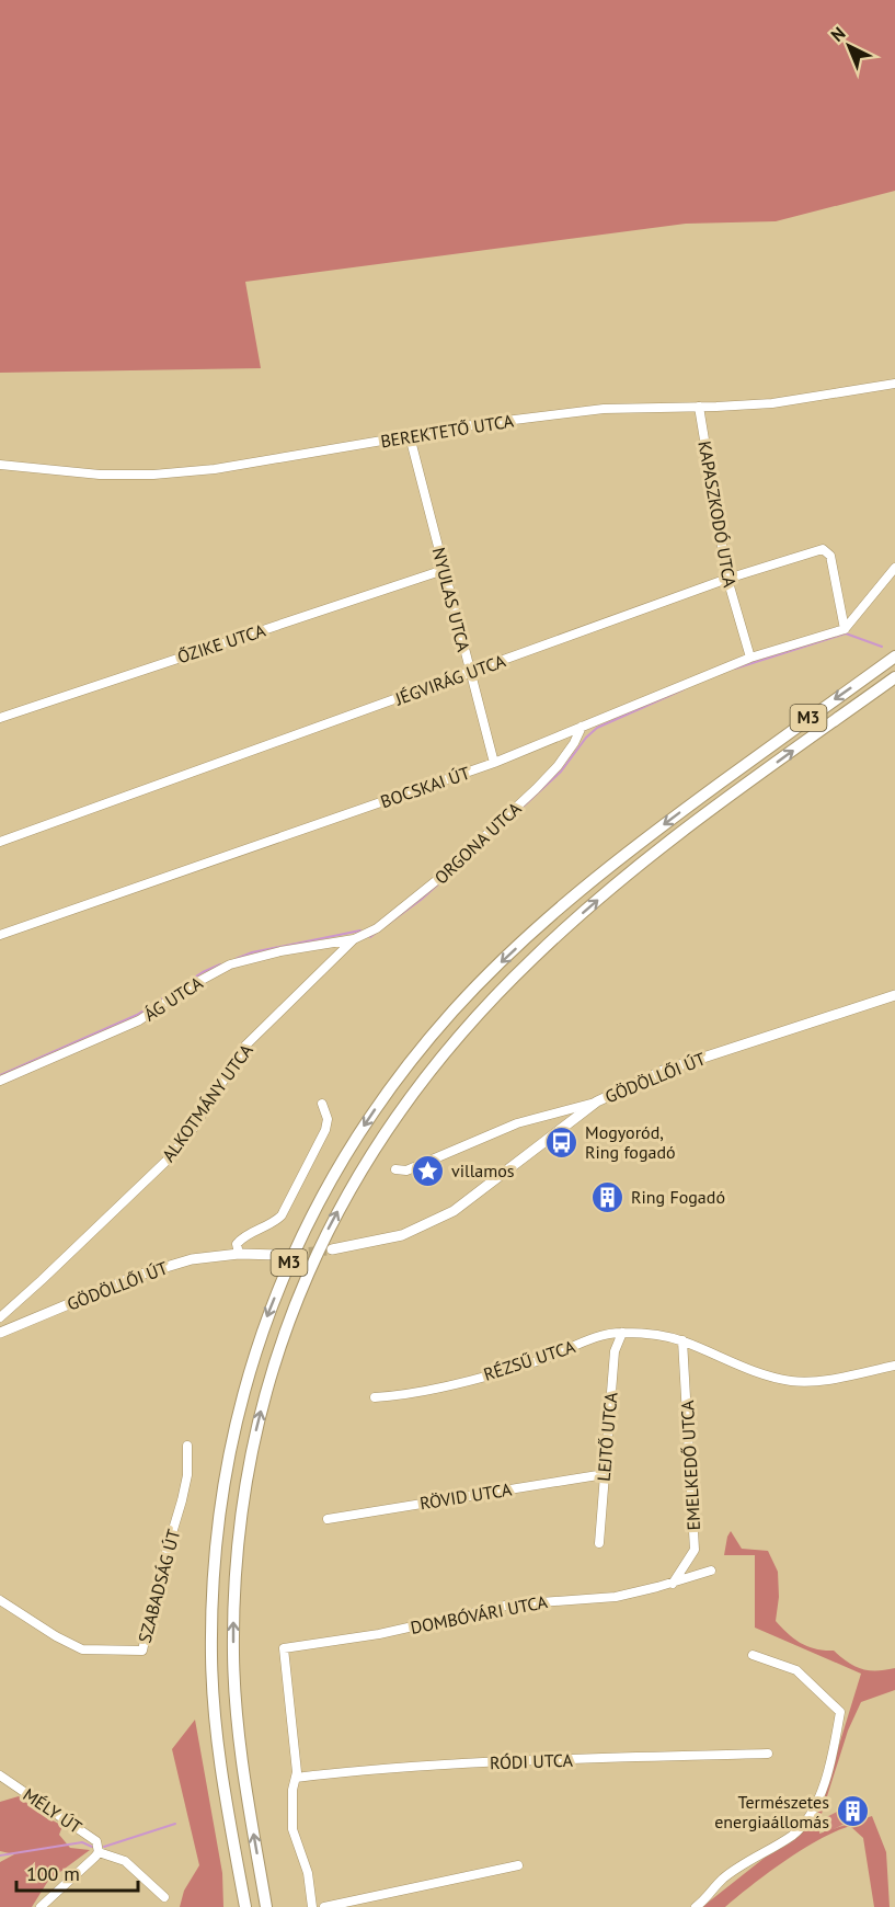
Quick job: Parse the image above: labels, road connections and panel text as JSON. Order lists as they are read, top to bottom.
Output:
{
  "streets": {
    "highway": ["M3"],
    "main road": ["GÖDÖLLŐI ÚT"],
    "street": [
      "BEREKTETŐ UTCA",
      "KAPASZKODÓ UTCA",
      "NYULAS UTCA",
      "ŐZIKE UTCA",
      "JÉGVIRÁG UTCA",
      "BOCSKAI ÚT",
      "ORGONA UTCA",
      "ÁG UTCA",
      "ALKOTMÁNY UTCA",
      "RÉZSŰ UTCA",
      "LEJTŐ UTCA",
      "EMELKEDŐ UTCA",
      "RÖVID UTCA",
      "SZABADSÁG ÚT",
      "DOMBÓVÁRI UTCA",
      "RÓDI UTCA",
      "MÉLY ÚT"
    ]
  },
  "crossings": [
    ["BEREKTETŐ UTCA", "KAPASZKODÓ UTCA"],
    ["BEREKTETŐ UTCA", "NYULAS UTCA"],
    ["KAPASZKODÓ UTCA", "JÉGVIRÁG UTCA"],
    ["KAPASZKODÓ UTCA", "BOCSKAI ÚT"],
    ["NYULAS UTCA", "ŐZIKE UTCA"],
    ["NYULAS UTCA", "JÉGVIRÁG UTCA"],
    ["NYULAS UTCA", "BOCSKAI ÚT"],
    ["JÉGVIRÁG UTCA", "BOCSKAI ÚT"],
    ["BOCSKAI ÚT", "ORGONA UTCA"],
    ["ORGONA UTCA", "ÁG UTCA"],
    ["ORGONA UTCA", "ALKOTMÁNY UTCA"],
    ["ÁG UTCA", "ALKOTMÁNY UTCA"],
    ["RÉZSŰ UTCA", "LEJTŐ UTCA"],
    ["RÉZSŰ UTCA", "EMELKEDŐ UTCA"],
    ["LEJTŐ UTCA", "RÖVID UTCA"],
    ["EMELKEDŐ UTCA", "DOMBÓVÁRI UTCA"],
    ["DOMBÓVÁRI UTCA", "RÓDI UTCA"]
  ],
  "places": {
    "bus stop": ["Mogyoród, Ring fogadó"],
    "place": ["villamos"],
    "building": ["Ring Fogadó", "Természetes energiaállomás"]
  },
  "scale_bar": "100 m",
  "north": "top left"
}
